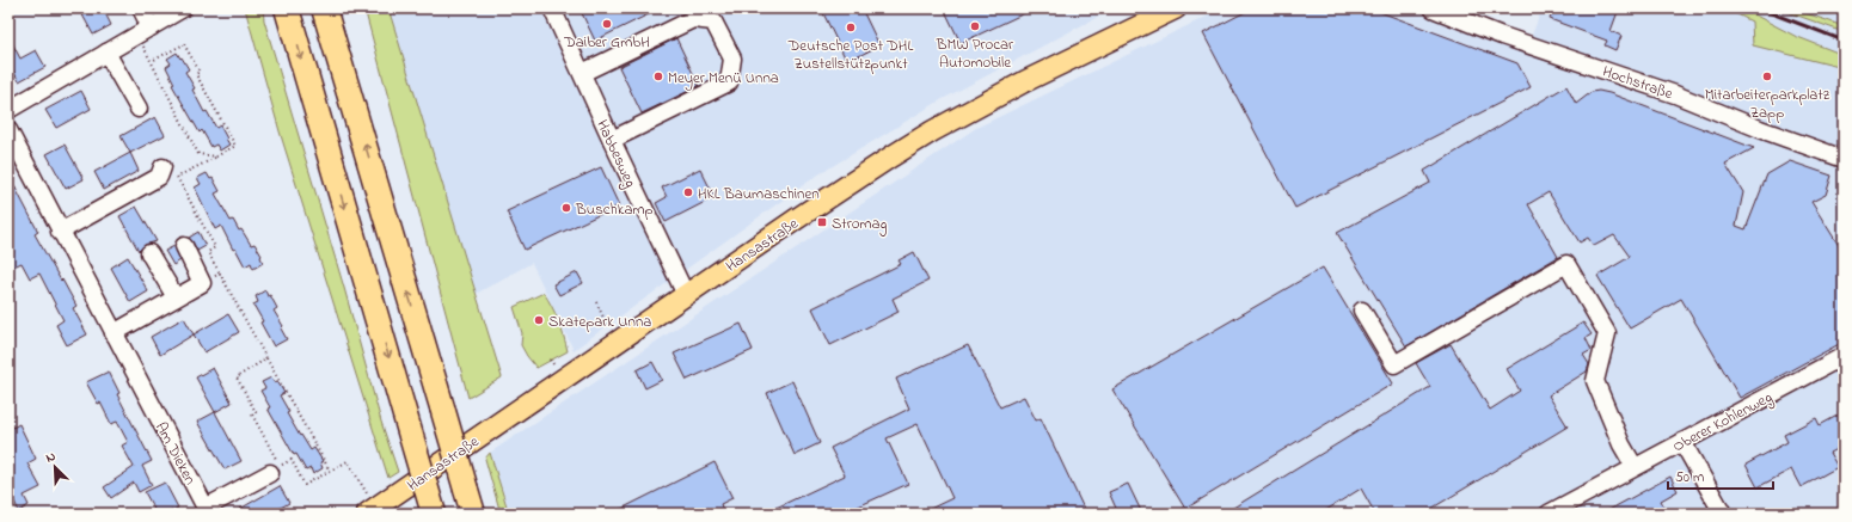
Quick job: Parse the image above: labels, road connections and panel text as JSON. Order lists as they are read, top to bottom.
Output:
{
  "streets": {
    "main road": ["Hansastraße"],
    "street": [
      "Hochstraße",
      "Habbesweg",
      "Oberer Kohlenweg",
      "Am Dieken"
    ]
  },
  "crossings": [
    ["Habbesweg", "Hansastraße"]
  ],
  "places": {
    "other": [
      "Daiber GmbH",
      "BMW Procar Automobile",
      "Deutsche Post DHL Zustellstützpunkt",
      "Meyer Menü Unna",
      "Mitarbeiterparkplatz Zapp",
      "HKL Baumaschinen",
      "Buschkamp",
      "Skatepark Unna"
    ],
    "transit": ["Stromag"]
  },
  "scale_bar": "50 m",
  "north": "top left"
}
